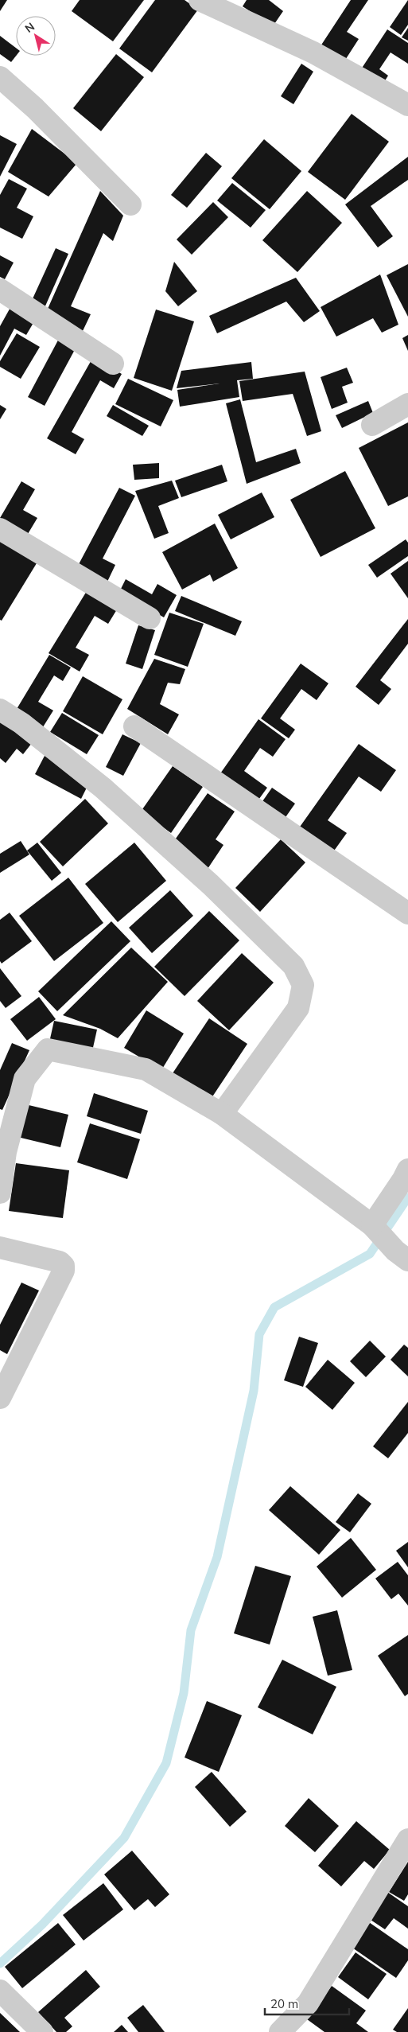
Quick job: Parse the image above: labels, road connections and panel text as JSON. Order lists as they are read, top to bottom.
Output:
{
  "scale_bar": "20 m",
  "north": "top left"
}
